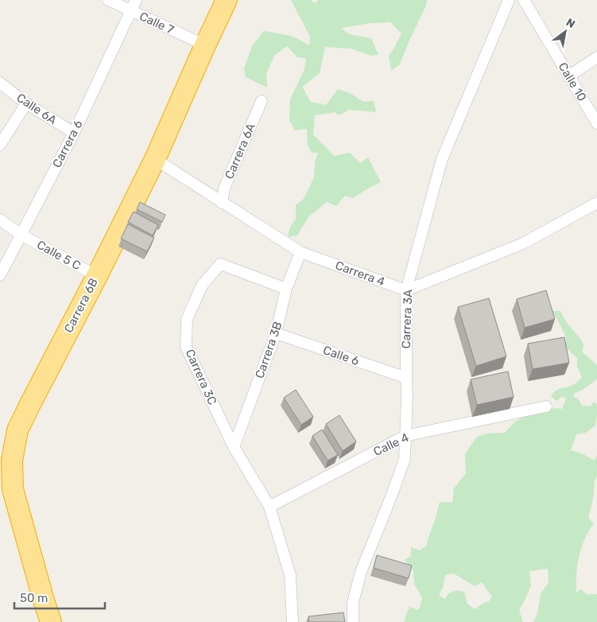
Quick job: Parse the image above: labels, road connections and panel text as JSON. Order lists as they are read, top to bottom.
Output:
{
  "streets": {
    "highway": ["Carrera 6B"],
    "street": [
      "Calle 7",
      "Calle 10",
      "Calle 6A",
      "Carrera 6",
      "Carrera 6A",
      "Calle 5 C",
      "Carrera 4",
      "Carrera 3A",
      "Carrera 3B",
      "Calle 6",
      "Carrera 3C",
      "Calle 4"
    ]
  },
  "crossings": [
    ["Calle 7", "Carrera 6"],
    ["Calle 7", "Carrera 6B"],
    ["Calle 6A", "Carrera 6"],
    ["Carrera 6", "Calle 5 C"],
    ["Carrera 6A", "Carrera 4"],
    ["Calle 5 C", "Carrera 6B"],
    ["Carrera 4", "Carrera 6B"],
    ["Carrera 4", "Carrera 3A"],
    ["Carrera 4", "Carrera 3B"],
    ["Carrera 3A", "Calle 6"],
    ["Carrera 3A", "Calle 4"],
    ["Carrera 3B", "Calle 6"],
    ["Carrera 3B", "Carrera 3C"]
  ],
  "scale_bar": "50 m",
  "north": "top right"
}
